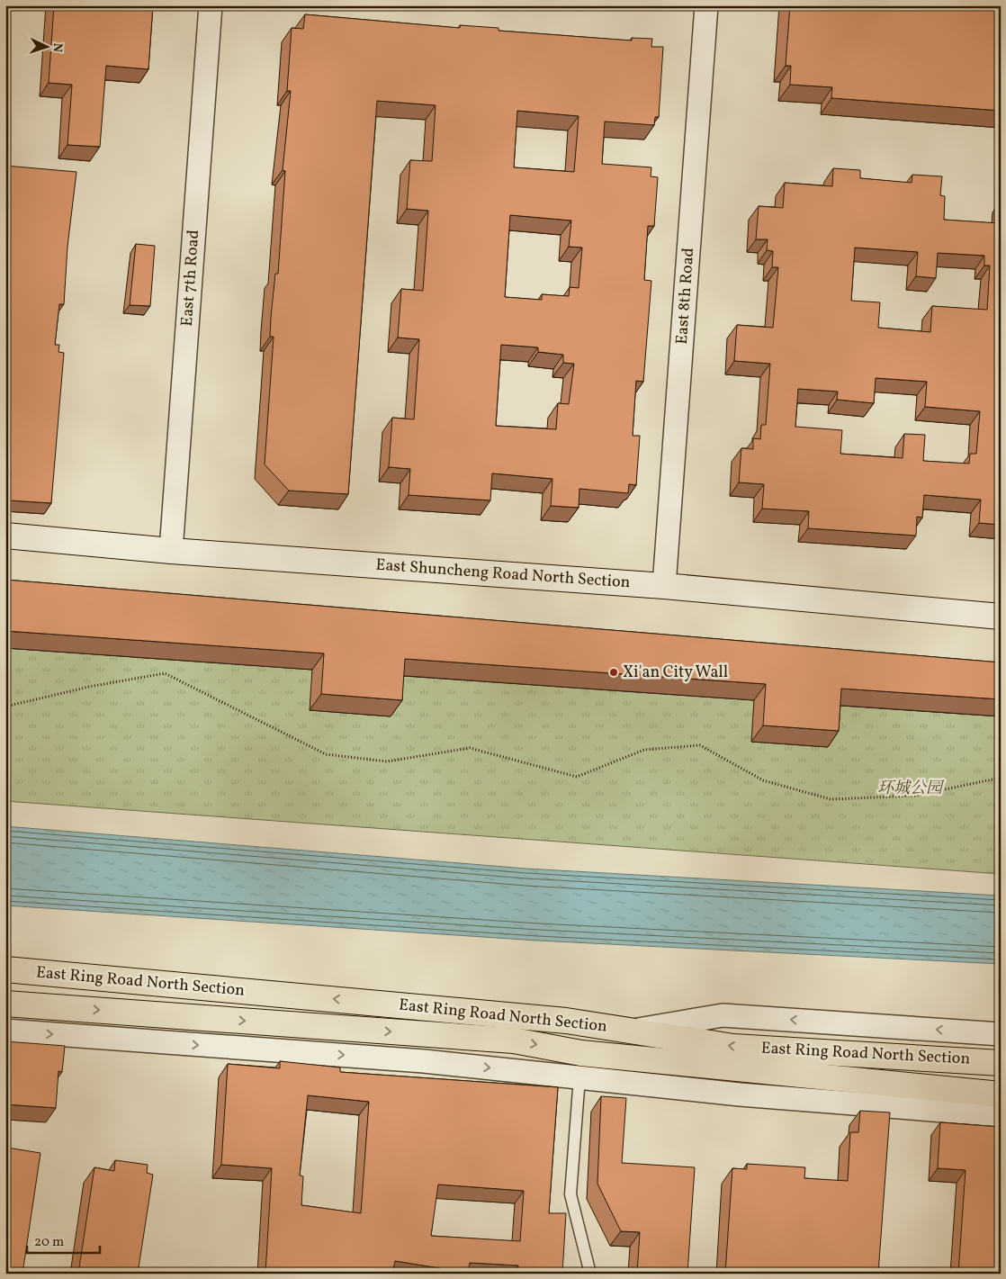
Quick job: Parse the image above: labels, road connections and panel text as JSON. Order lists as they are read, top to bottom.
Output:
{
  "streets": {
    "main road": ["East Ring Road North Section"],
    "street": ["East 7th Road", "East 8th Road", "East Shuncheng Road North Section"]
  },
  "crossings": [
    ["East 7th Road", "East Shuncheng Road North Section"],
    ["East 8th Road", "East Shuncheng Road North Section"]
  ],
  "parks": ["环城公园"],
  "places": ["Xi'an City Wall"],
  "scale_bar": "20 m",
  "north": "right"
}
